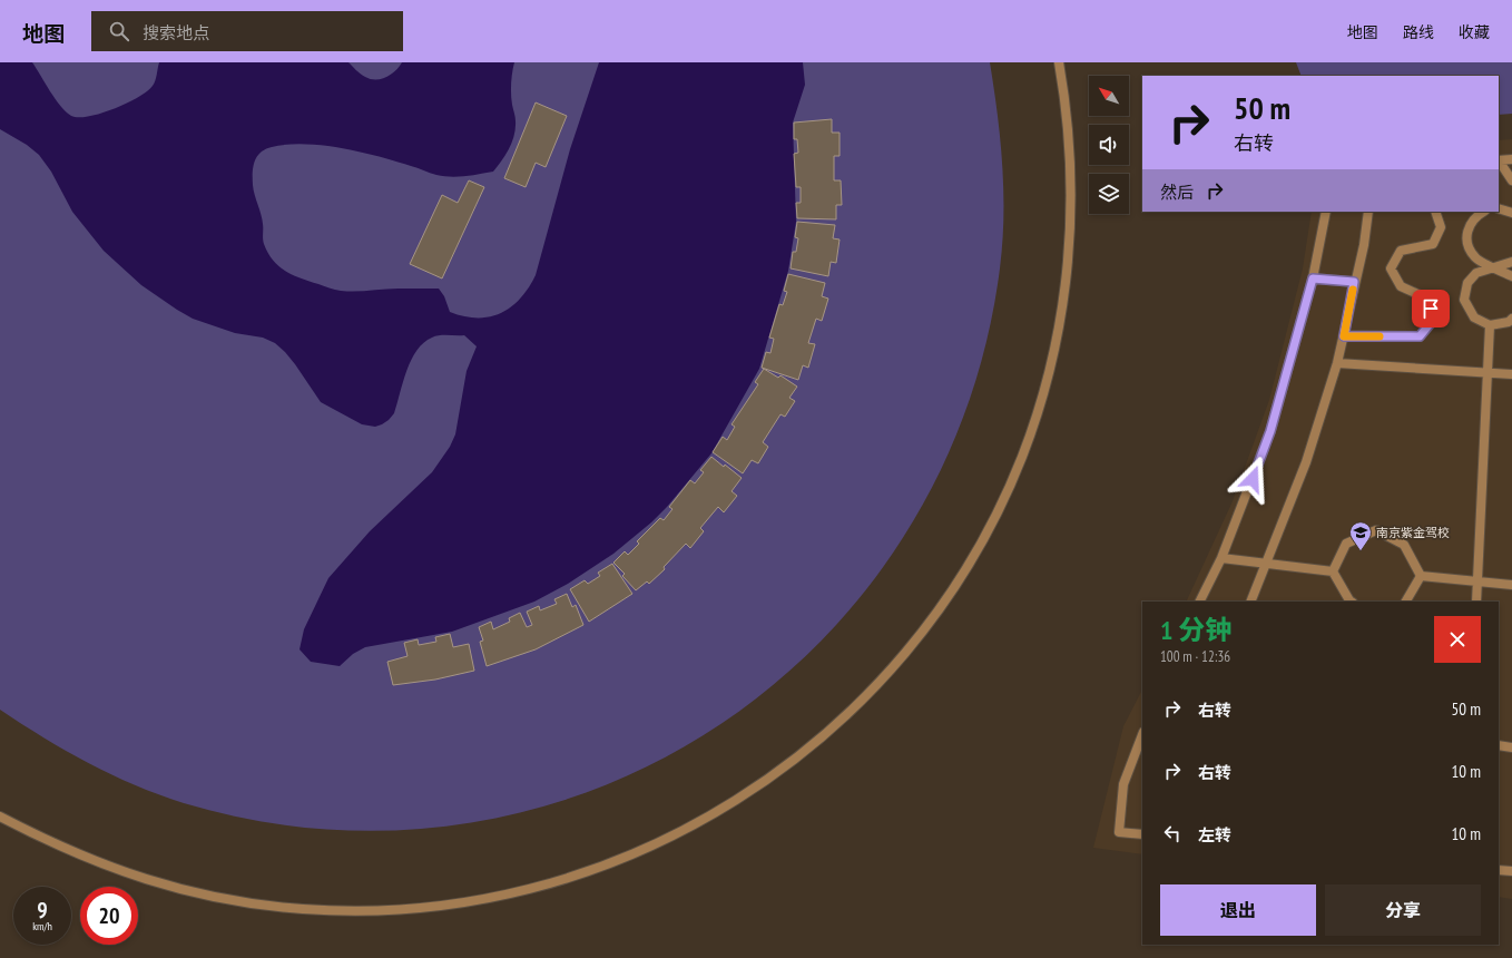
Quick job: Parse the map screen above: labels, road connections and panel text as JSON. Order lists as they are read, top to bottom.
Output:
{
  "places": {
    "school or university": ["南京紫金驾校"]
  },
  "north": "top left",
  "page": {
    "header": "地图",
    "search": "搜索地点",
    "nav": ["地图", "路线", "收藏"],
    "turn": ["50 m", "右转"],
    "then": "然后",
    "heading": ["1 分钟", "100 m · 12:36"],
    "list": [
      {
        "name": "右转",
        "value": "50 m"
      },
      {
        "name": "右转",
        "value": "10 m"
      },
      {
        "name": "左转",
        "value": "10 m"
      }
    ],
    "buttons": ["退出", "分享"],
    "speed": "9 km/h",
    "limit": "20"
  }
}
